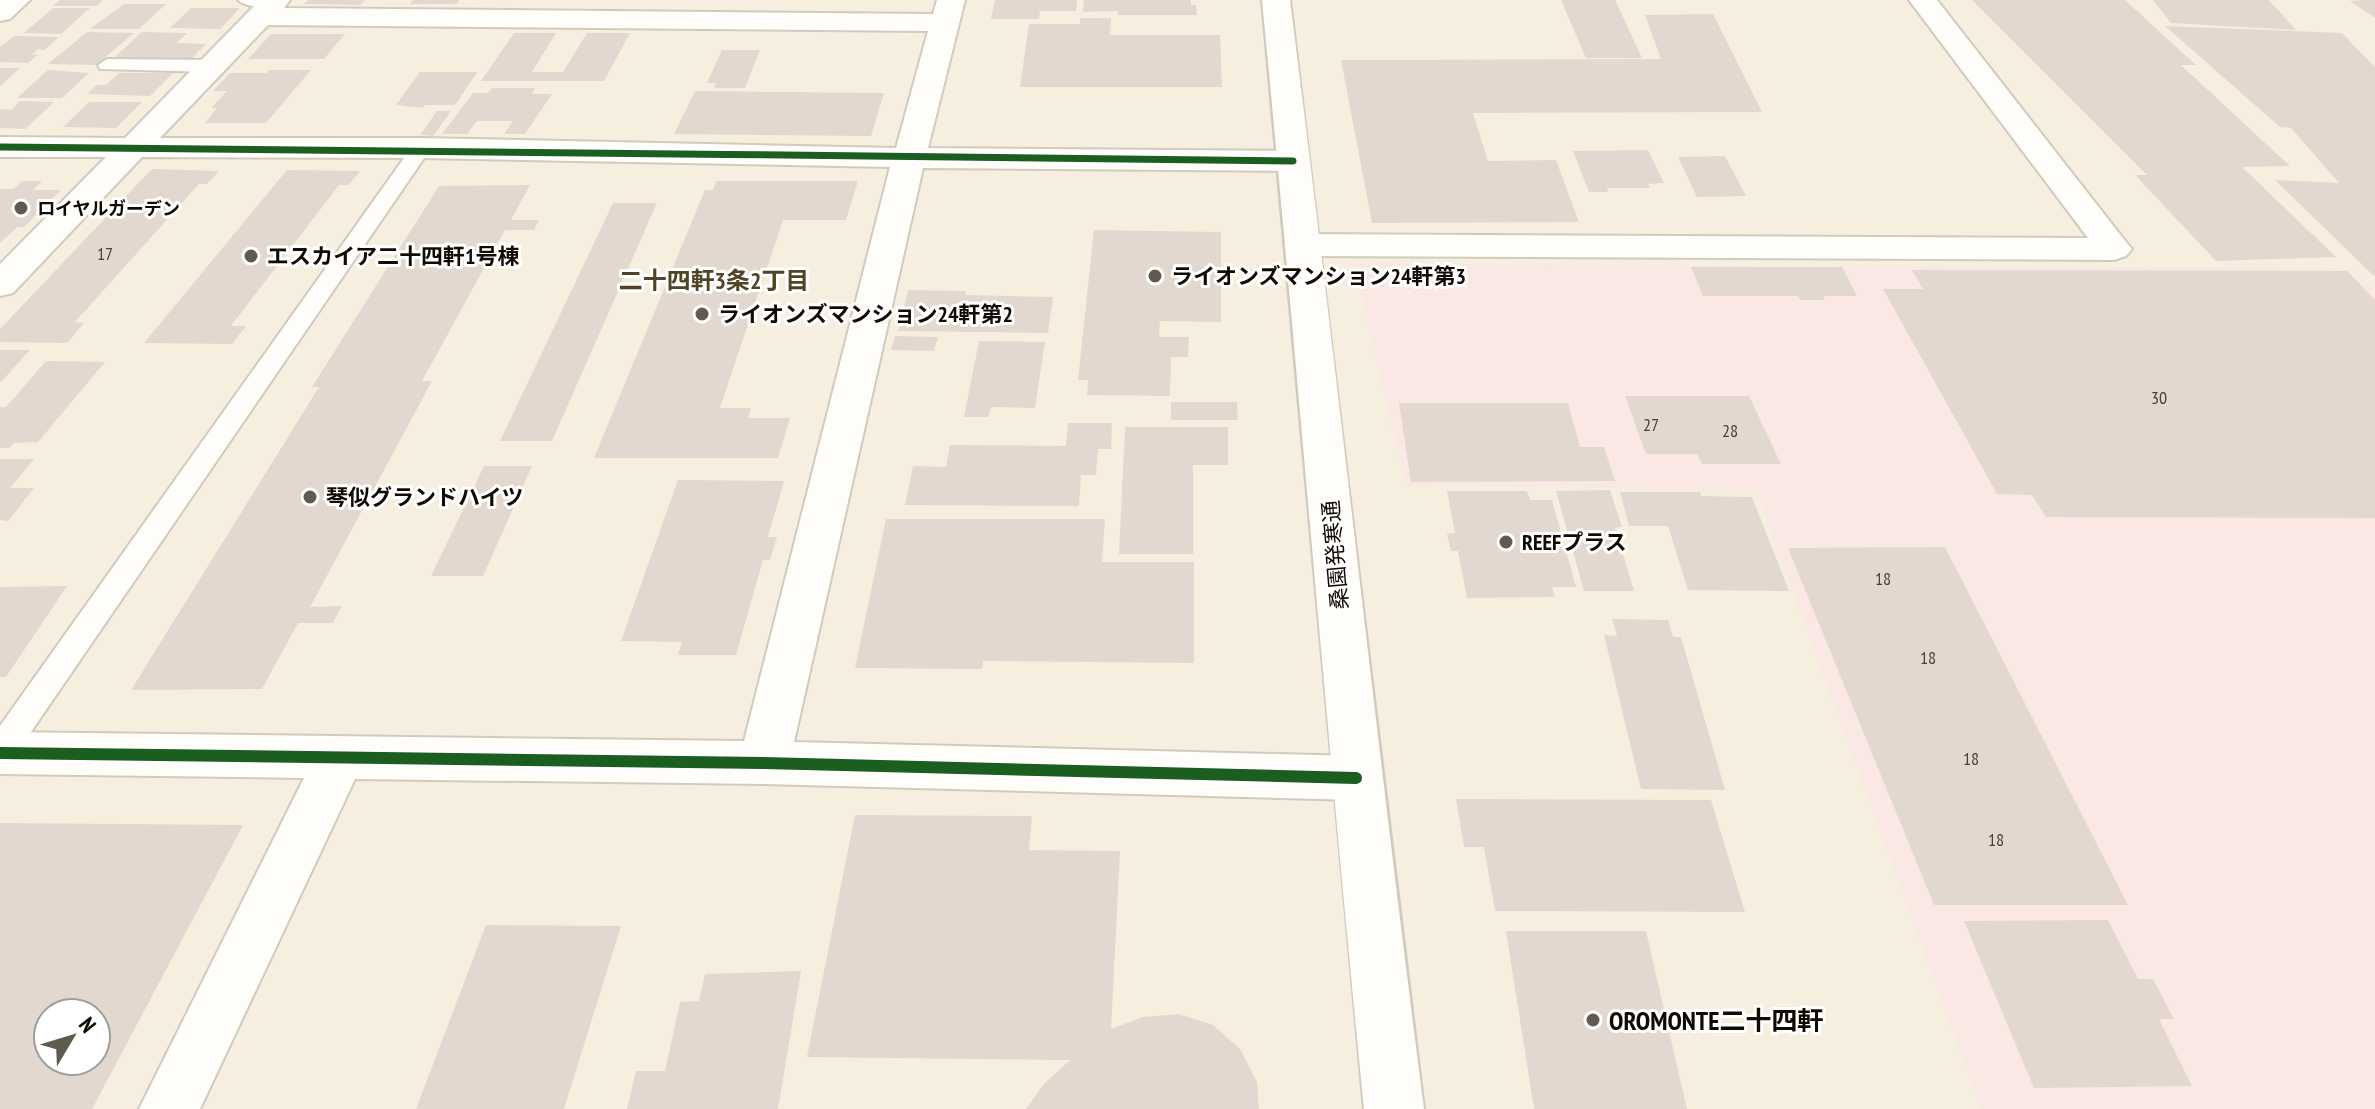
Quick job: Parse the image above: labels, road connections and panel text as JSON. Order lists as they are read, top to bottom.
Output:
{
  "streets": {
    "street": ["桑園発寒通"]
  },
  "districts": ["二十四軒3条2丁目"],
  "places": [
    "ロイヤルガーデン",
    "エスカイア二十四軒1号棟",
    "ライオンズマンション24軒第3",
    "ライオンズマンション24軒第2",
    "琴似グランドハイツ",
    "REEFプラス",
    "OROMONTE二十四軒"
  ],
  "house_numbers": [
    "17",
    "30",
    "27",
    "28",
    "18",
    "18",
    "18",
    "18"
  ],
  "north": "top right"
}
